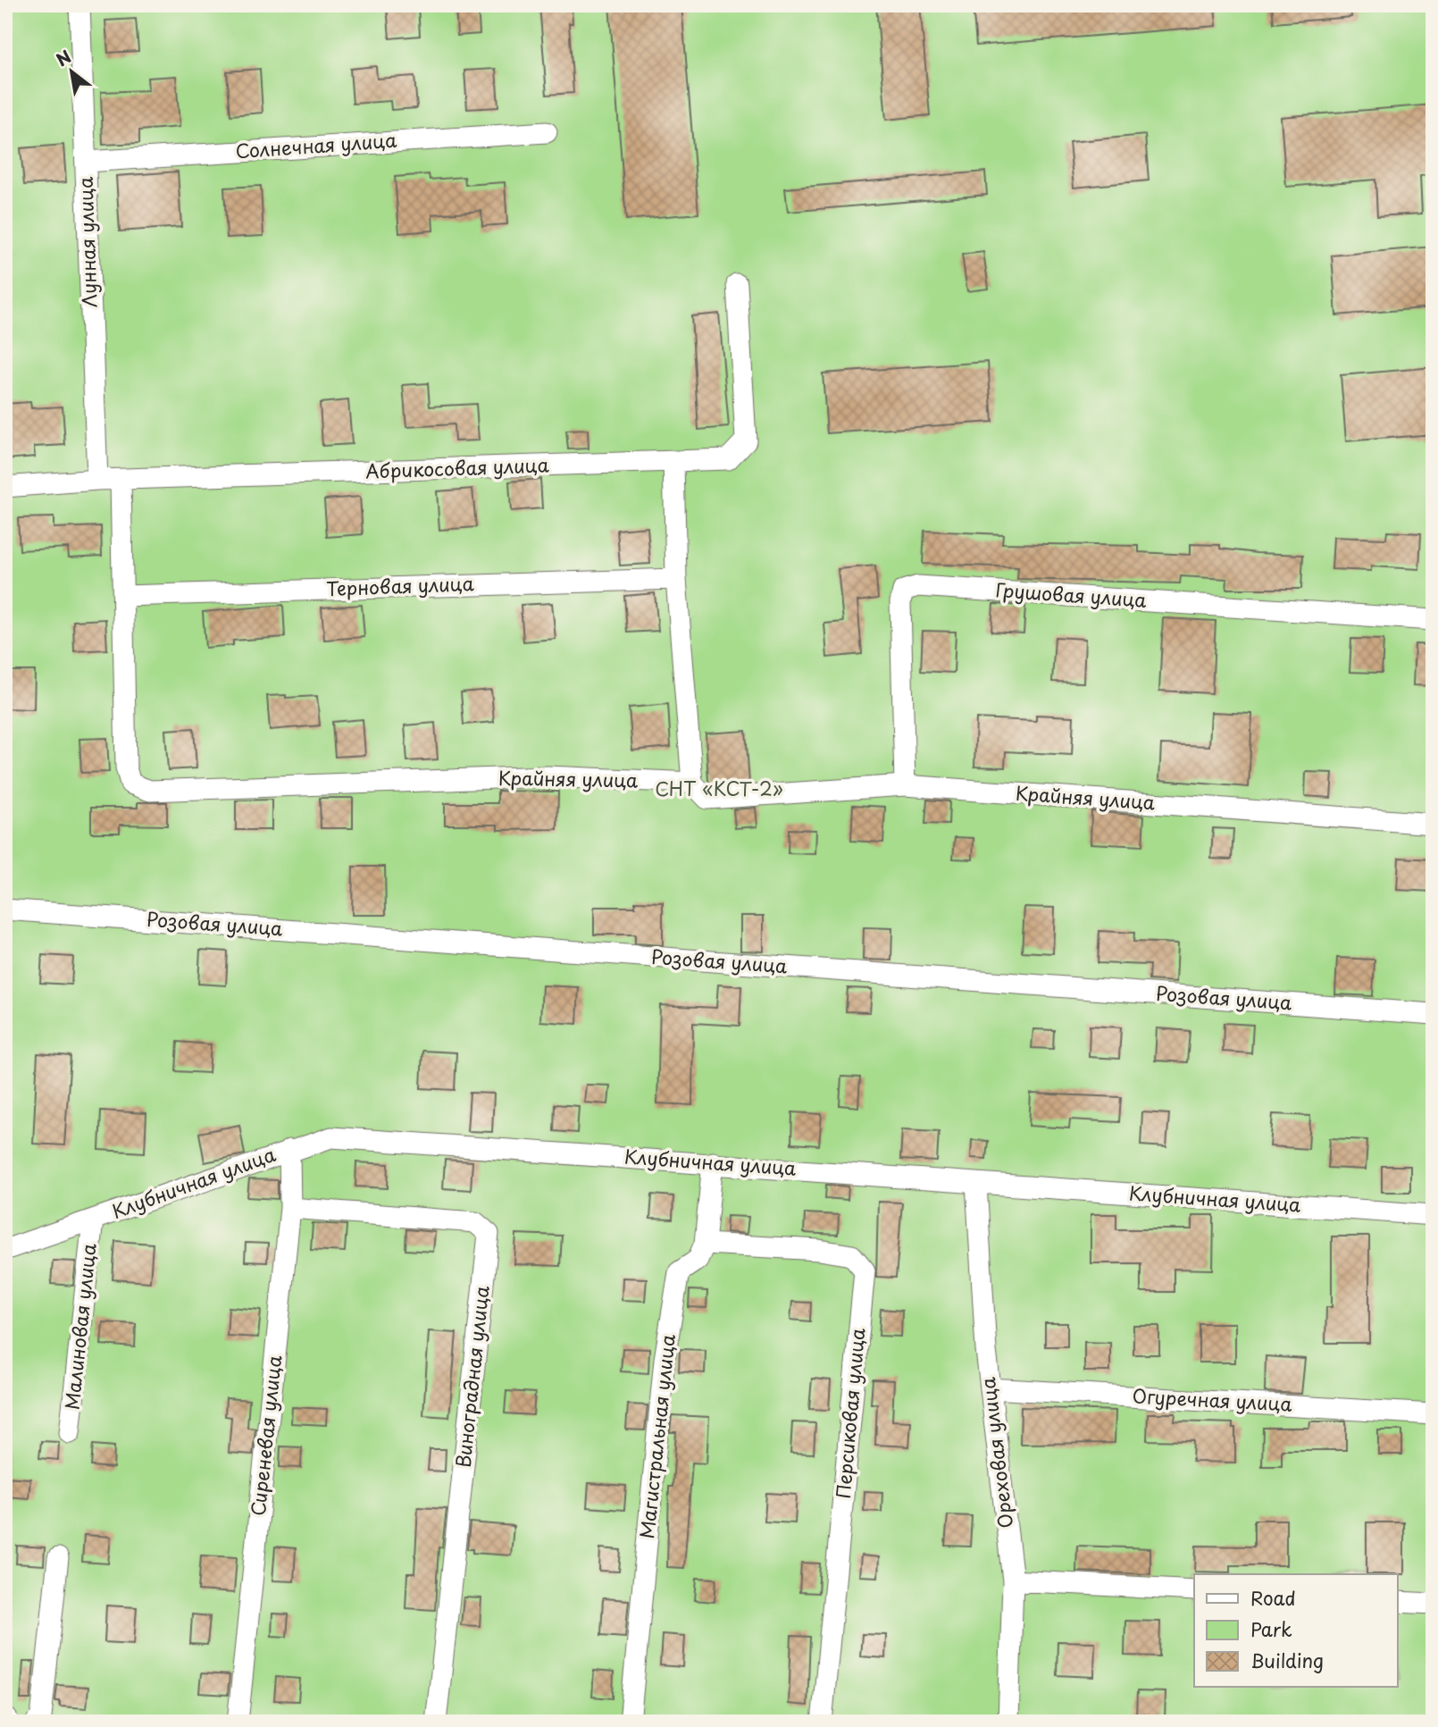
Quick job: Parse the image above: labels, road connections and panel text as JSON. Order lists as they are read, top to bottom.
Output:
{
  "streets": {
    "street": [
      "Солнечная улица",
      "Лунная улица",
      "Абрикосовая улица",
      "Терновая улица",
      "Грушовая улица",
      "Крайняя улица",
      "Розовая улица",
      "Клубничная улица",
      "Малиновая улица",
      "Виноградная улица",
      "Огуречная улица",
      "Персиковая улица",
      "Сиреневая улица",
      "Магистральная улица",
      "Ореховая улица"
    ]
  },
  "crossings": [
    ["Солнечная улица", "Лунная улица"],
    ["Лунная улица", "Абрикосовая улица"],
    ["Терновая улица", "Крайняя улица"],
    ["Грушовая улица", "Крайняя улица"],
    ["Клубничная улица", "Малиновая улица"],
    ["Клубничная улица", "Сиреневая улица"],
    ["Клубничная улица", "Ореховая улица"],
    ["Виноградная улица", "Сиреневая улица"],
    ["Огуречная улица", "Ореховая улица"],
    ["Персиковая улица", "Магистральная улица"]
  ],
  "parks": ["СНТ «КСТ-2»"],
  "legend": ["Road", "Park", "Building"],
  "north": "top left"
}
